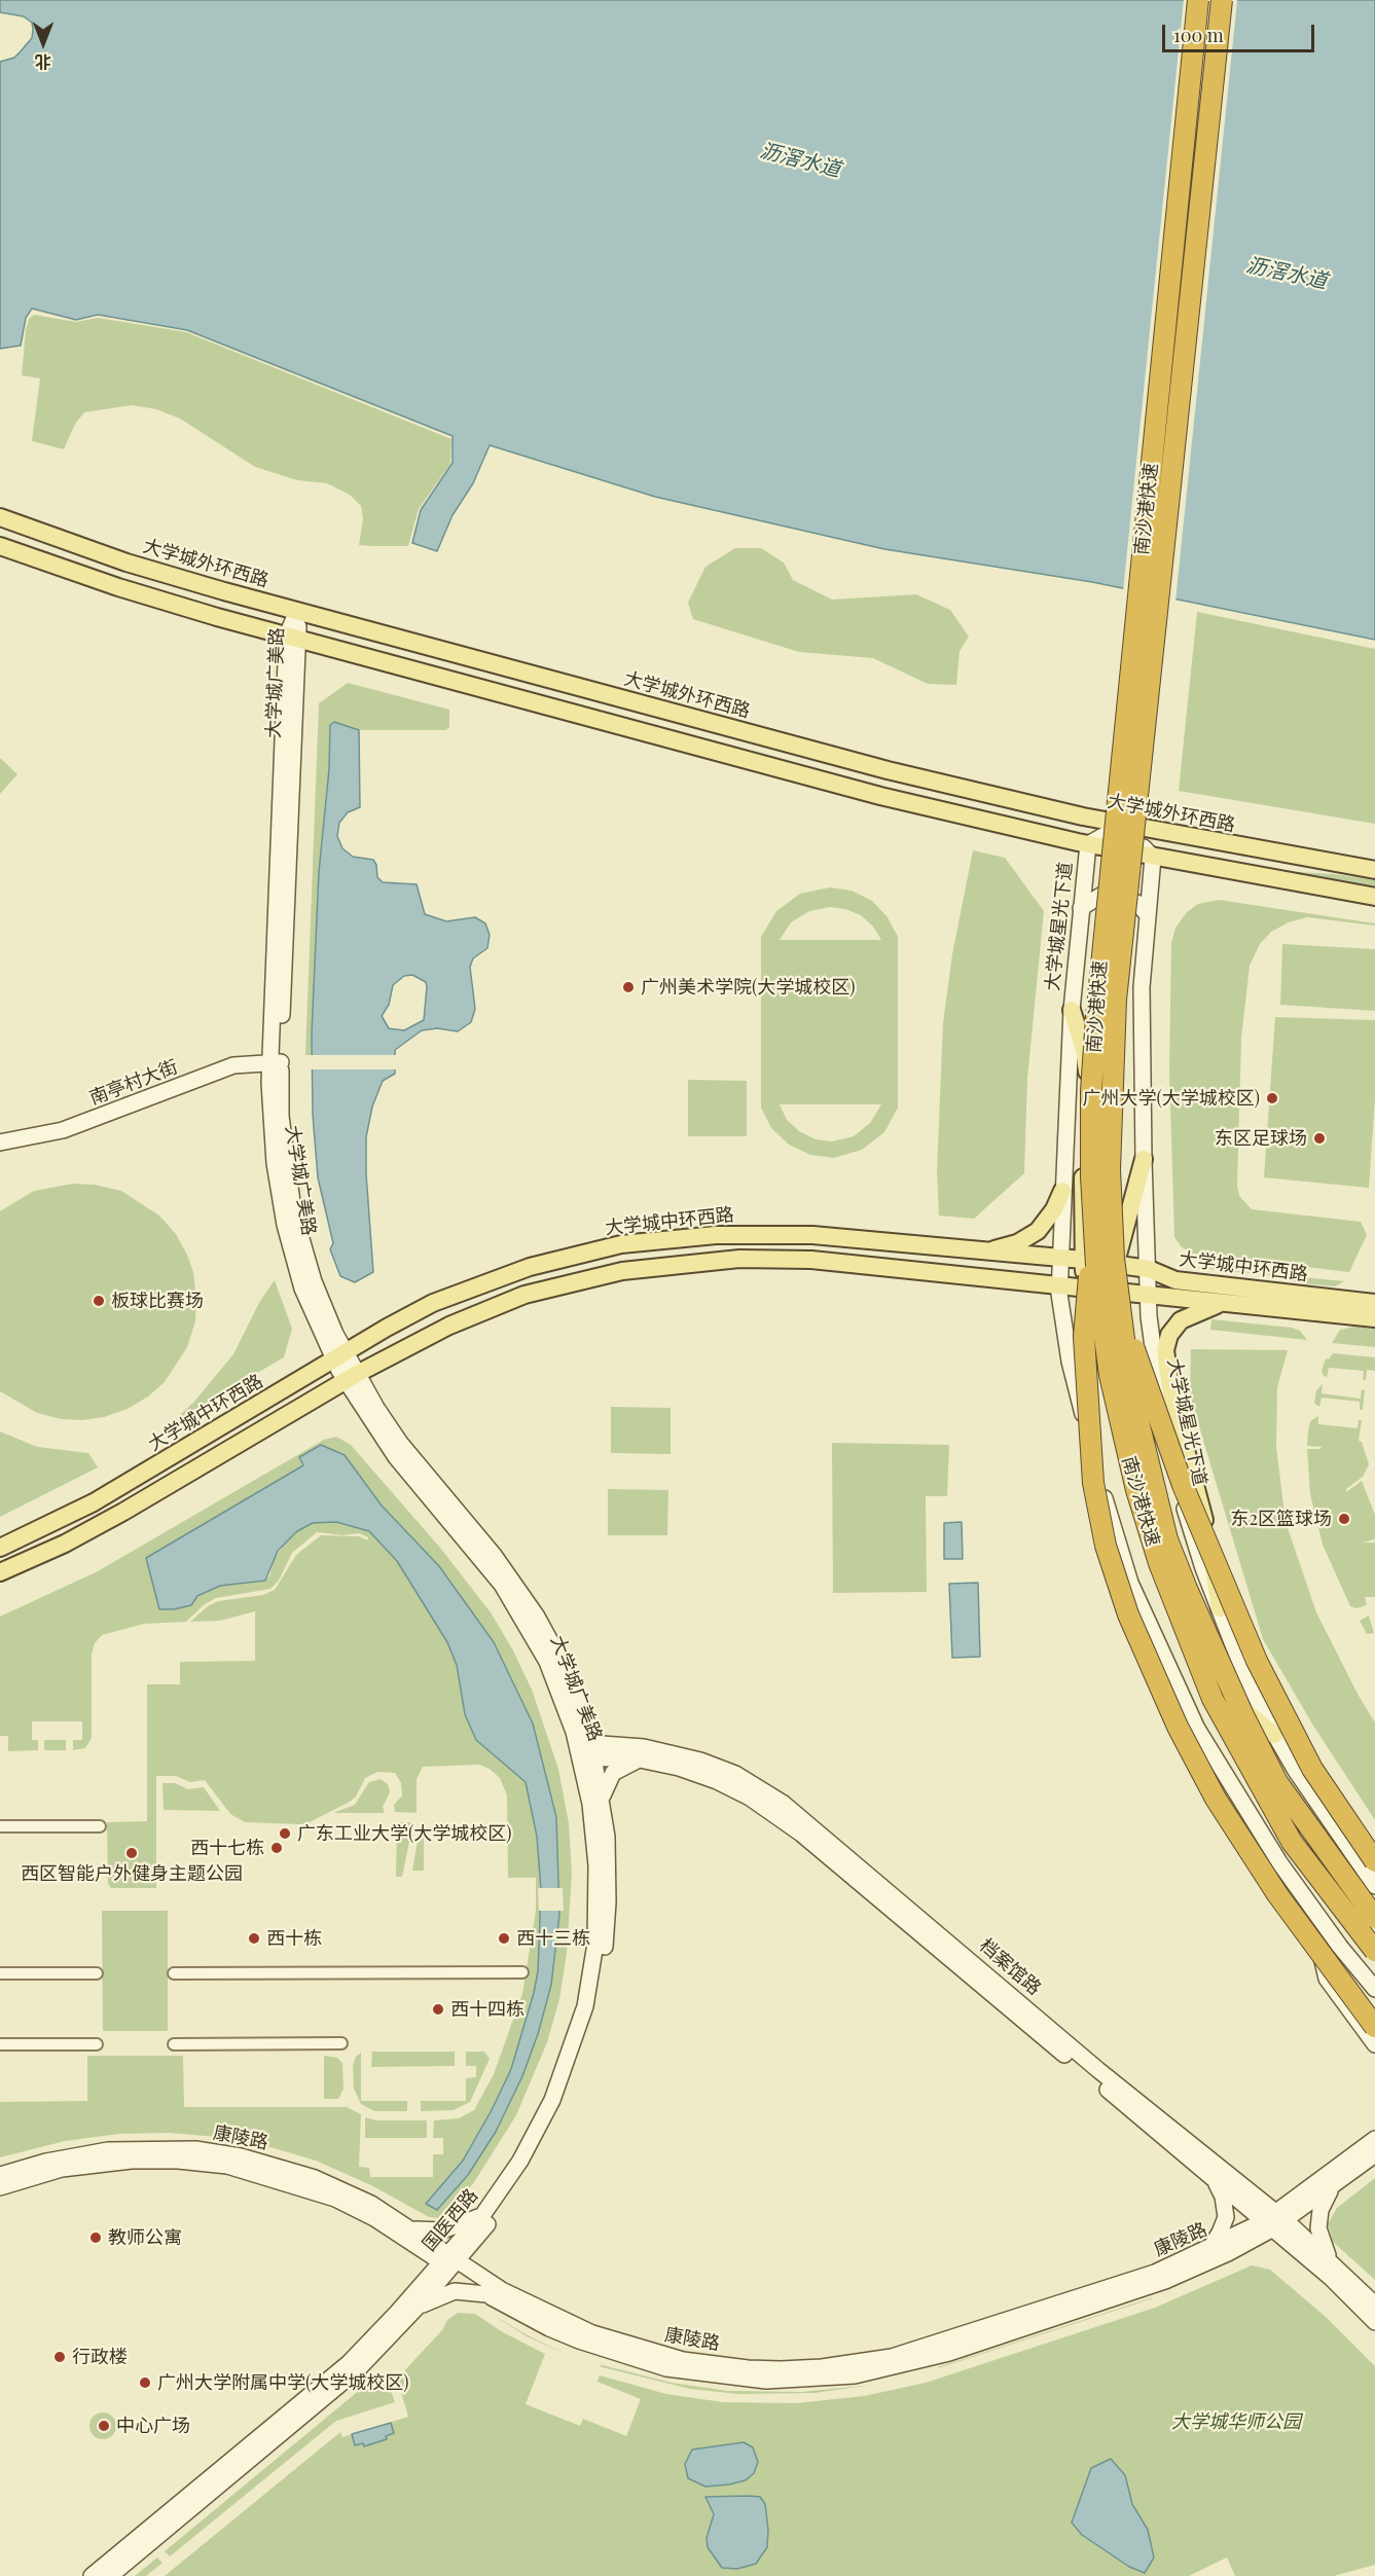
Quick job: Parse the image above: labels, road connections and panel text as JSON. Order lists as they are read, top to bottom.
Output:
{
  "streets": {
    "highway": ["南沙港快速"],
    "main road": [
      "大学城外环西路",
      "大学城广美路",
      "大学城星光下道",
      "南亭村大街",
      "大学城中环西路",
      "档案馆路",
      "康陵路",
      "国医西路"
    ]
  },
  "crossings": [
    ["南沙港快速", "大学城中环西路"],
    ["大学城外环西路", "大学城广美路"],
    ["大学城外环西路", "大学城星光下道"],
    ["大学城广美路", "南亭村大街"],
    ["大学城广美路", "大学城中环西路"],
    ["大学城广美路", "档案馆路"],
    ["大学城广美路", "国医西路"],
    ["大学城星光下道", "大学城中环西路"],
    ["档案馆路", "康陵路"],
    ["档案馆路", "国医西路"],
    ["康陵路", "国医西路"]
  ],
  "water": ["沥滘水道"],
  "parks": ["大学城华师公园"],
  "places": [
    "广州美术学院(大学城校区)",
    "广州大学(大学城校区)",
    "东区足球场",
    "板球比赛场",
    "东2区篮球场",
    "广东工业大学(大学城校区)",
    "西十七栋",
    "西区智能户外健身主题公园",
    "西十栋",
    "西十三栋",
    "西十四栋",
    "教师公寓",
    "行政楼",
    "广州大学附属中学(大学城校区)",
    "中心广场"
  ],
  "scale_bar": "100 m",
  "north": "bottom"
}
